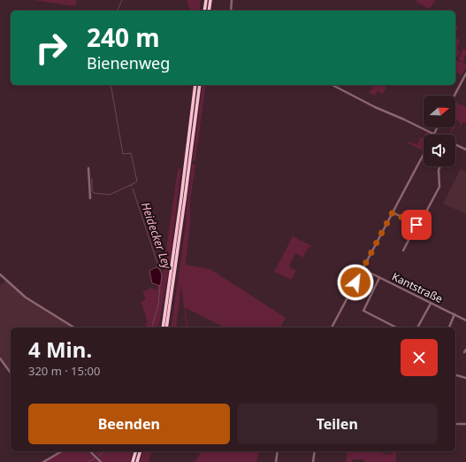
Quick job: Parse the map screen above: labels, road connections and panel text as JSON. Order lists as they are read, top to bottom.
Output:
{
  "streets": {
    "street": ["Kantstraße"]
  },
  "water": ["Heidecker Ley"],
  "north": "right",
  "page": {
    "turn": ["240 m", "Bienenweg"],
    "heading": ["4 Min.", "320 m · 15:00"],
    "buttons": ["Beenden", "Teilen"]
  }
}
